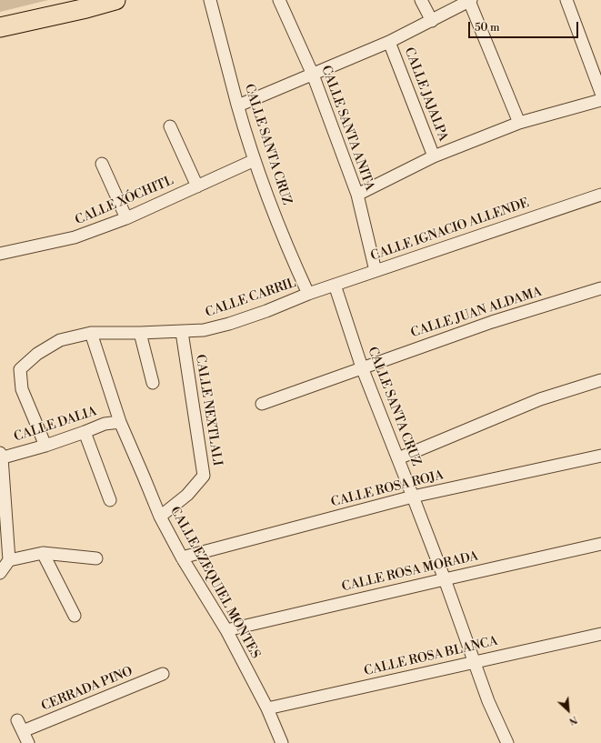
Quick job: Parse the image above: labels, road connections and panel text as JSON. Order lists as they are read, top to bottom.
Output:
{
  "streets": {
    "street": [
      "CALLE JAJALPA",
      "CALLE SANTA ANITA",
      "CALLE SANTA CRUZ",
      "CALLE XÓCHITL",
      "CALLE IGNACIO ALLENDE",
      "CALLE CARRIL",
      "CALLE JUAN ALDAMA",
      "CALLE NEXTLALI",
      "CALLE DALIA",
      "CALLE ROSA ROJA",
      "CALLE ROSA MORADA",
      "CALLE EZEQUIEL MONTES",
      "CALLE ROSA BLANCA",
      "CERRADA PINO"
    ]
  },
  "crossings": [
    ["CALLE SANTA ANITA", "CALLE IGNACIO ALLENDE"],
    ["CALLE SANTA CRUZ", "CALLE XÓCHITL"],
    ["CALLE SANTA CRUZ", "CALLE IGNACIO ALLENDE"],
    ["CALLE SANTA CRUZ", "CALLE CARRIL"],
    ["CALLE SANTA CRUZ", "CALLE JUAN ALDAMA"],
    ["CALLE SANTA CRUZ", "CALLE ROSA ROJA"],
    ["CALLE SANTA CRUZ", "CALLE ROSA MORADA"],
    ["CALLE SANTA CRUZ", "CALLE ROSA BLANCA"],
    ["CALLE IGNACIO ALLENDE", "CALLE CARRIL"],
    ["CALLE CARRIL", "CALLE NEXTLALI"],
    ["CALLE CARRIL", "CALLE DALIA"],
    ["CALLE CARRIL", "CALLE EZEQUIEL MONTES"],
    ["CALLE NEXTLALI", "CALLE EZEQUIEL MONTES"],
    ["CALLE DALIA", "CALLE EZEQUIEL MONTES"],
    ["CALLE ROSA ROJA", "CALLE EZEQUIEL MONTES"],
    ["CALLE ROSA MORADA", "CALLE EZEQUIEL MONTES"],
    ["CALLE EZEQUIEL MONTES", "CALLE ROSA BLANCA"]
  ],
  "scale_bar": "50 m",
  "north": "bottom right"
}
